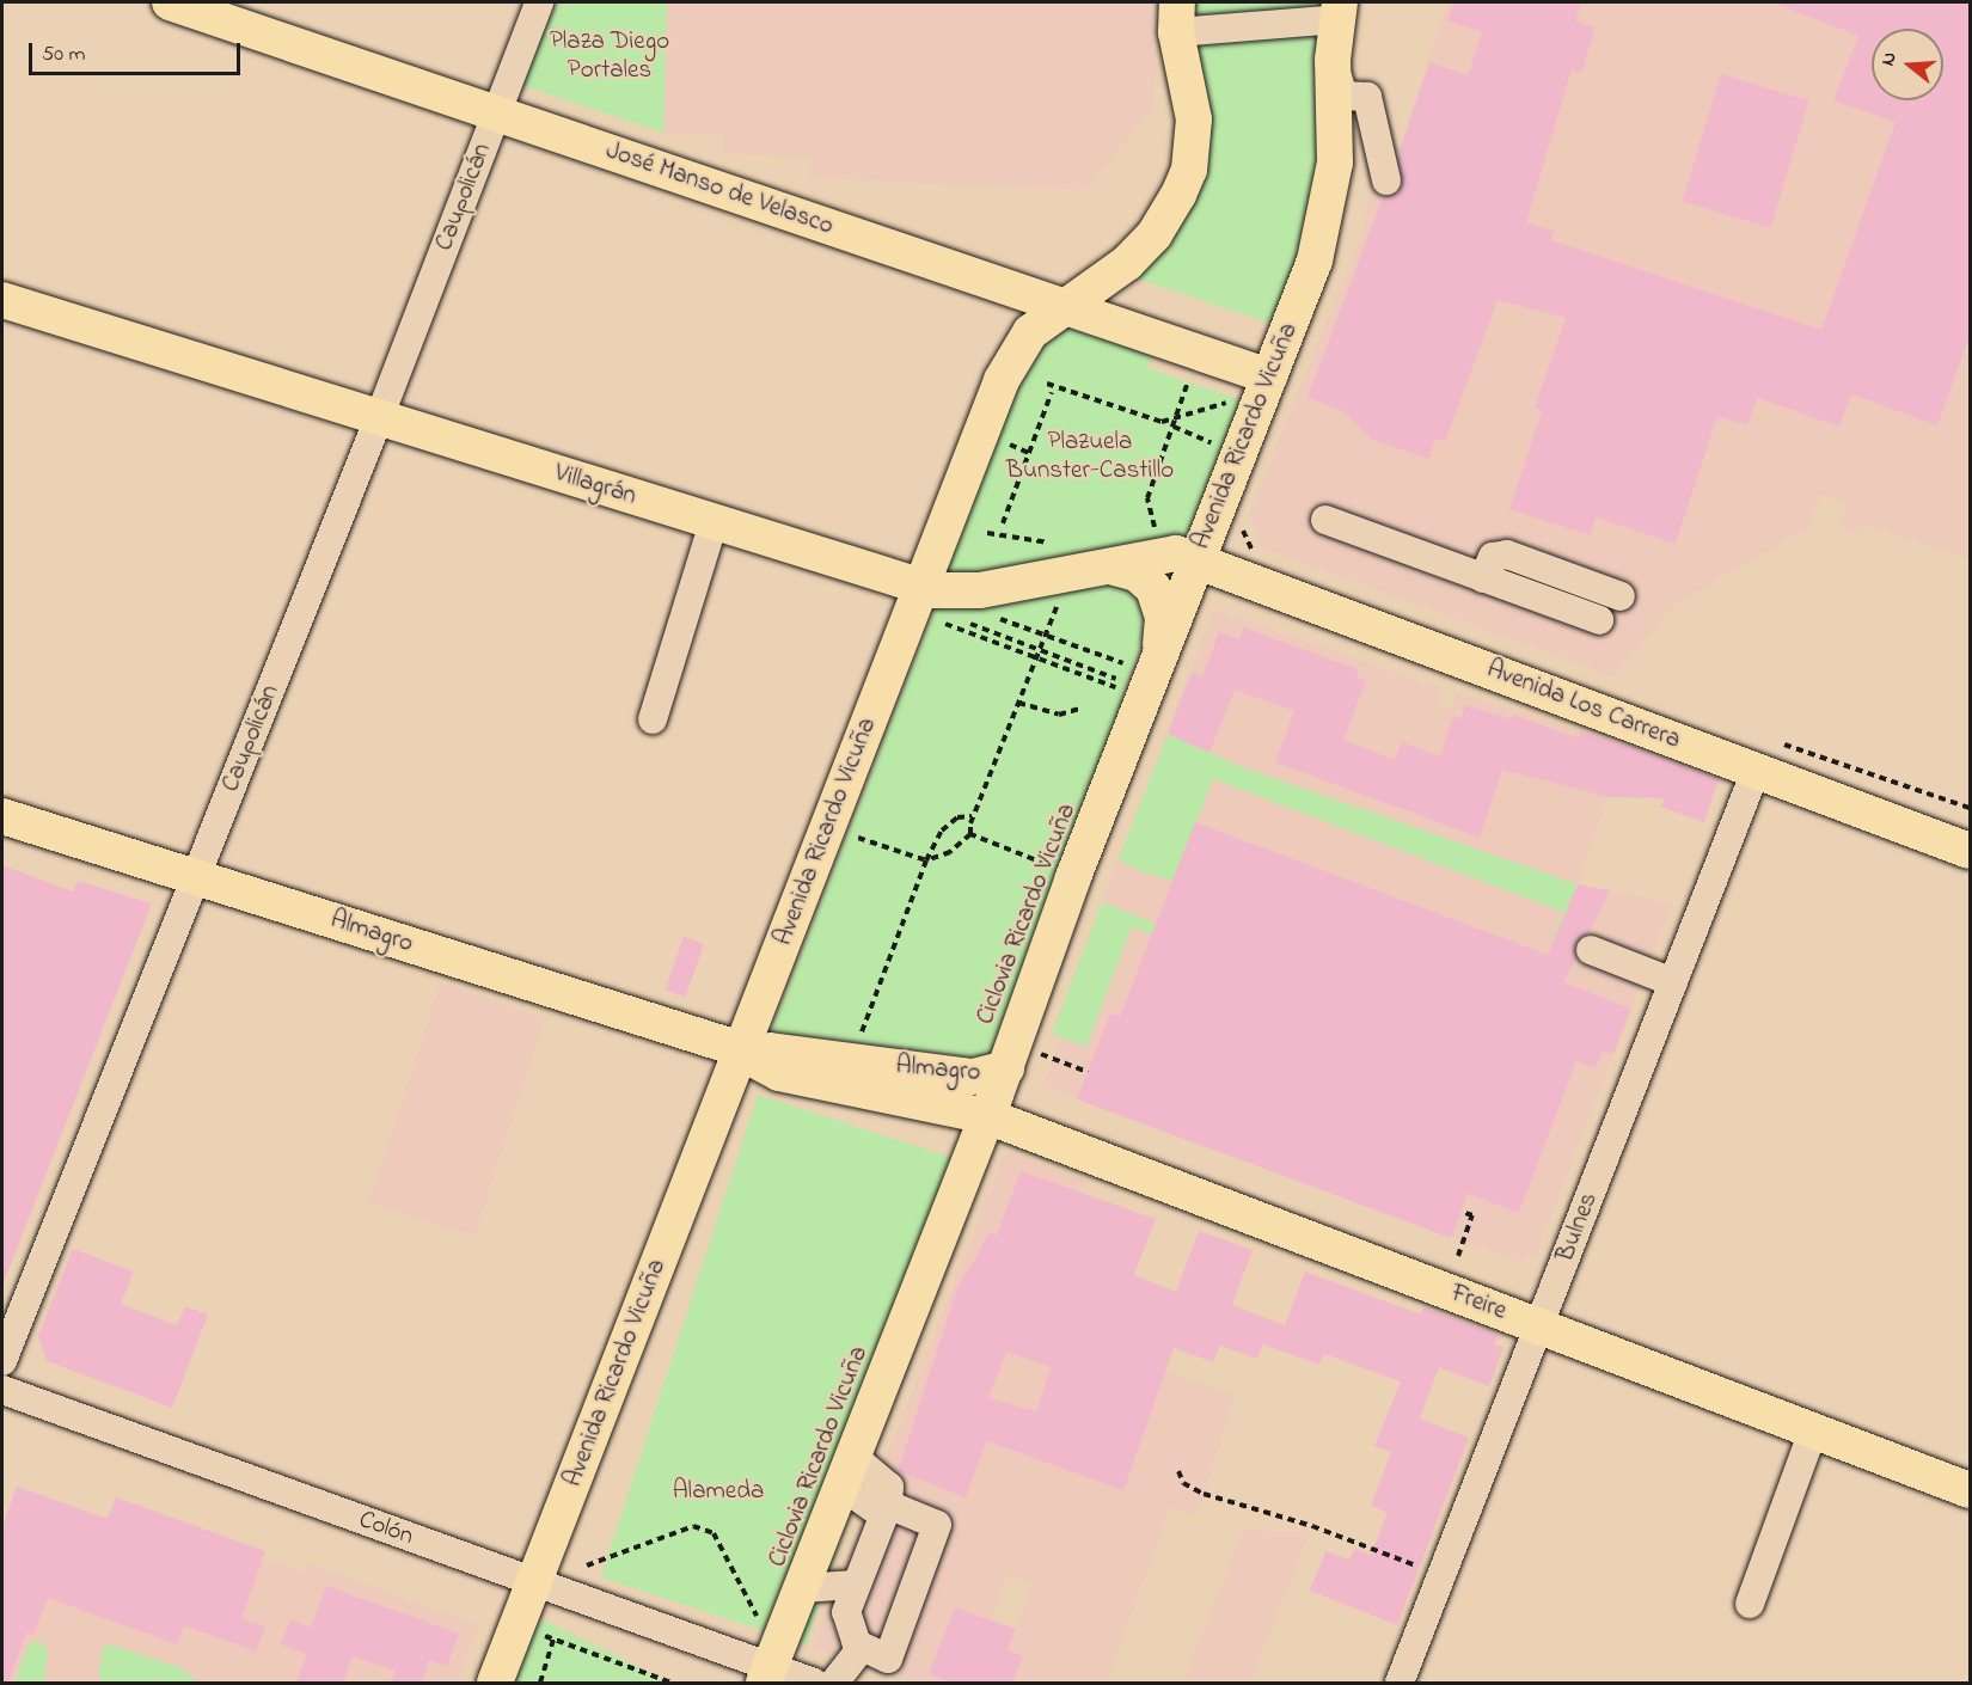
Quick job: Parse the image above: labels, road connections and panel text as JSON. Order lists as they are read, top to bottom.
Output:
{
  "streets": {
    "main road": [
      "José Manso de Velasco",
      "Avenida Ricardo Vicuña",
      "Villagrán",
      "Avenida Los Carrera",
      "Almagro",
      "Freire"
    ],
    "street": ["Caupolicán", "Bulnes", "Colón"]
  },
  "crossings": [
    ["José Manso de Velasco", "Caupolicán"],
    ["José Manso de Velasco", "Avenida Ricardo Vicuña"],
    ["Caupolicán", "Villagrán"],
    ["Caupolicán", "Almagro"],
    ["Avenida Ricardo Vicuña", "Villagrán"],
    ["Avenida Ricardo Vicuña", "Avenida Los Carrera"],
    ["Avenida Ricardo Vicuña", "Almagro"],
    ["Avenida Ricardo Vicuña", "Freire"],
    ["Avenida Ricardo Vicuña", "Colón"],
    ["Villagrán", "Avenida Los Carrera"],
    ["Avenida Los Carrera", "Bulnes"],
    ["Almagro", "Freire"],
    ["Bulnes", "Freire"]
  ],
  "parks": ["Plaza Diego Portales", "Plazuela Bunster-Castillo", "Alameda"],
  "scale_bar": "50 m",
  "north": "left"
}
